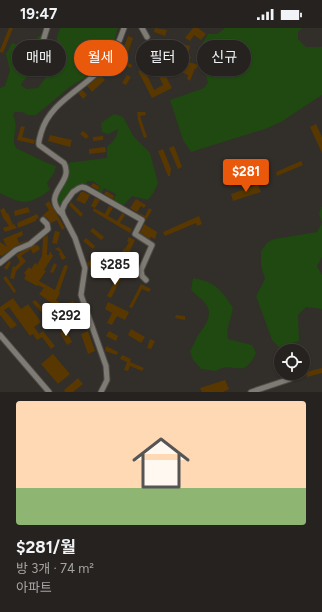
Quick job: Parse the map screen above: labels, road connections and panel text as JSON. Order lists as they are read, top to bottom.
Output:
{
  "page": {
    "status": "19:47",
    "chip": [
      "매매",
      "월세",
      "필터",
      "신규"
    ],
    "price": ["$281", "$285", "$292"],
    "list": [
      {
        "name": "$281/월",
        "note": "방 3개 · 74 m² · 아파트"
      }
    ]
  }
}
